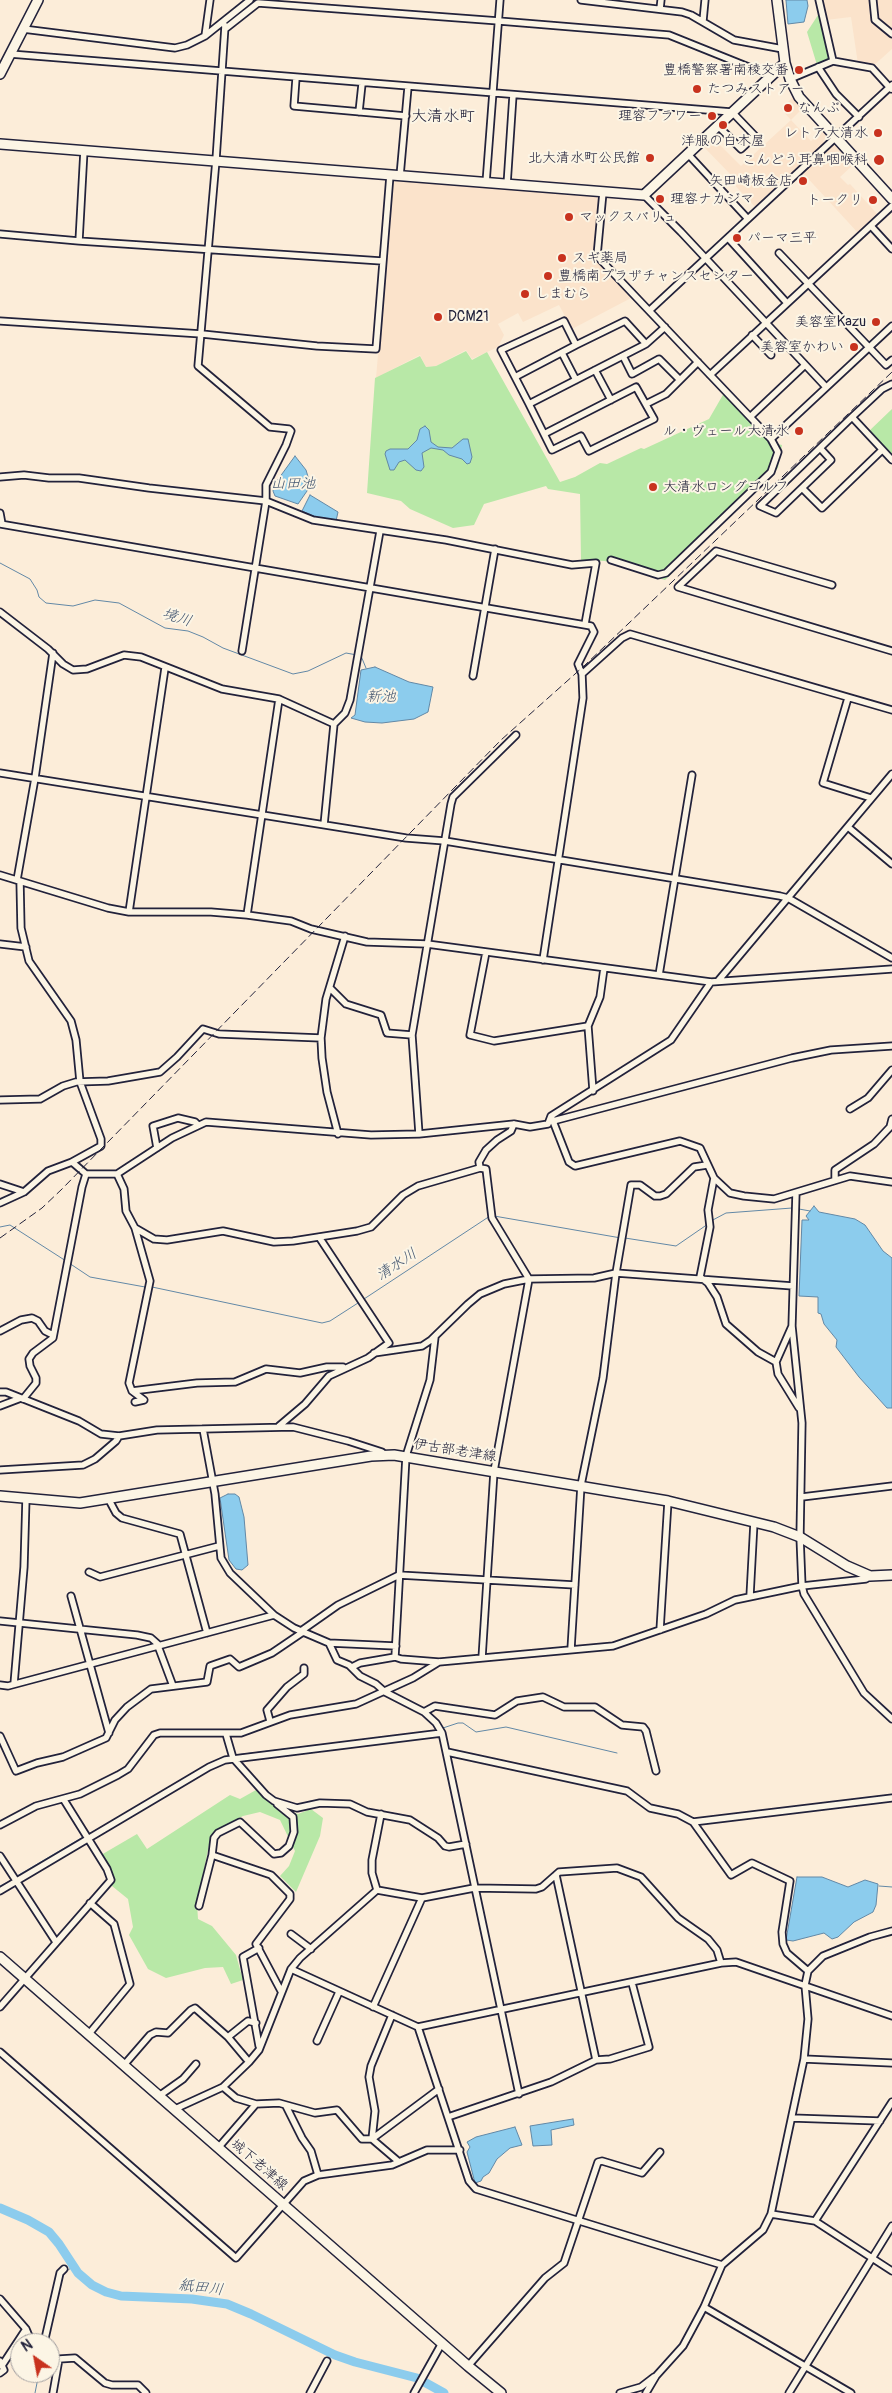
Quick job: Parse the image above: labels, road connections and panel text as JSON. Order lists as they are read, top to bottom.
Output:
{
  "streets": {
    "main road": ["伊古部老津線", "城下老津線"]
  },
  "districts": ["大清水町"],
  "water": [
    "山田池",
    "境川",
    "新池",
    "清水川",
    "紙田川"
  ],
  "places": [
    "豊橋警察署南稜交番",
    "たつみストアー",
    "なんぶ",
    "理容フラワー",
    "洋服の白木屋",
    "レトア大清水",
    "北大清水町公民館",
    "こんどう耳鼻咽喉科",
    "矢田崎板金店",
    "理容ナカジマ",
    "トークリ",
    "マックスバリュ",
    "パーマ三平",
    "スギ薬局",
    "豊橋南プラザチャンスセンター",
    "しまむら",
    "DCM21",
    "美容室Kazu",
    "美容室かわい",
    "ル・ヴェール大清水",
    "大清水ロングゴルフ"
  ],
  "north": "top left"
}
